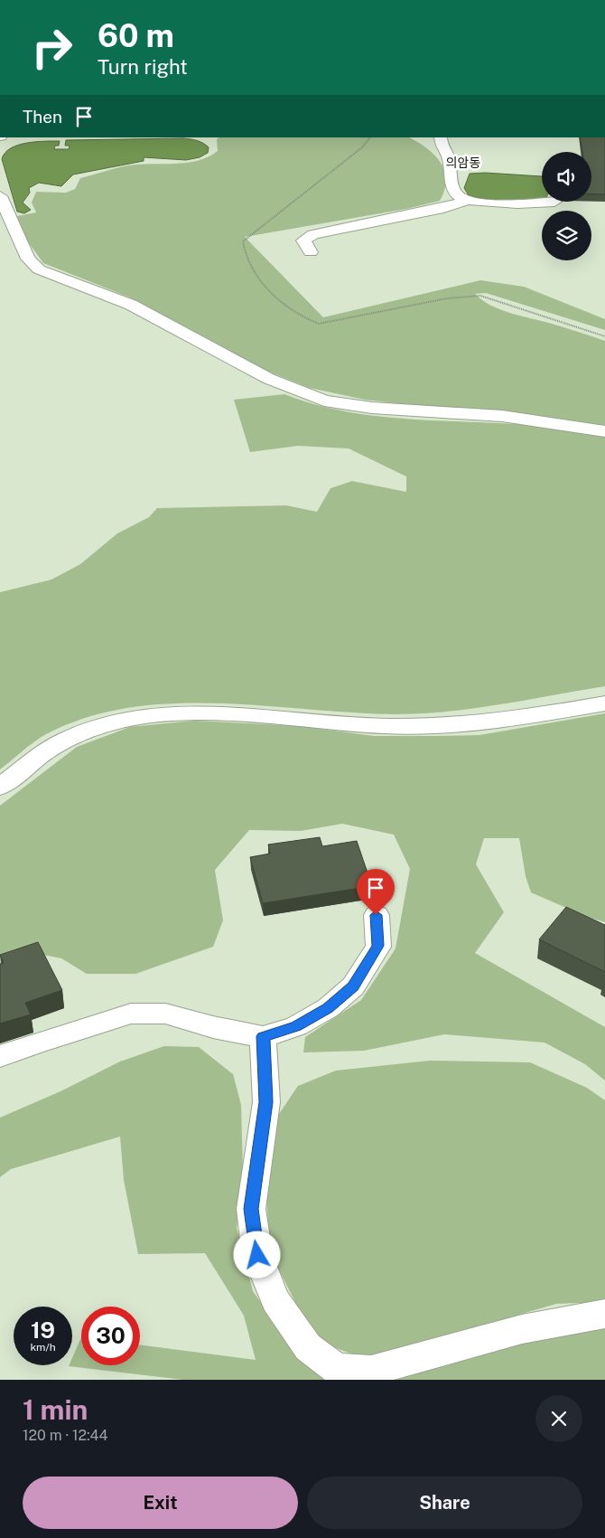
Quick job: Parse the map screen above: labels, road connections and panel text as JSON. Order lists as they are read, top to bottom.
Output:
{
  "districts": ["의암동"],
  "page": {
    "turn": ["60 m", "Turn right"],
    "then": "Then",
    "speed": "19 km/h",
    "limit": "30",
    "heading": ["1 min", "120 m · 12:44"],
    "buttons": ["Exit", "Share"]
  }
}
